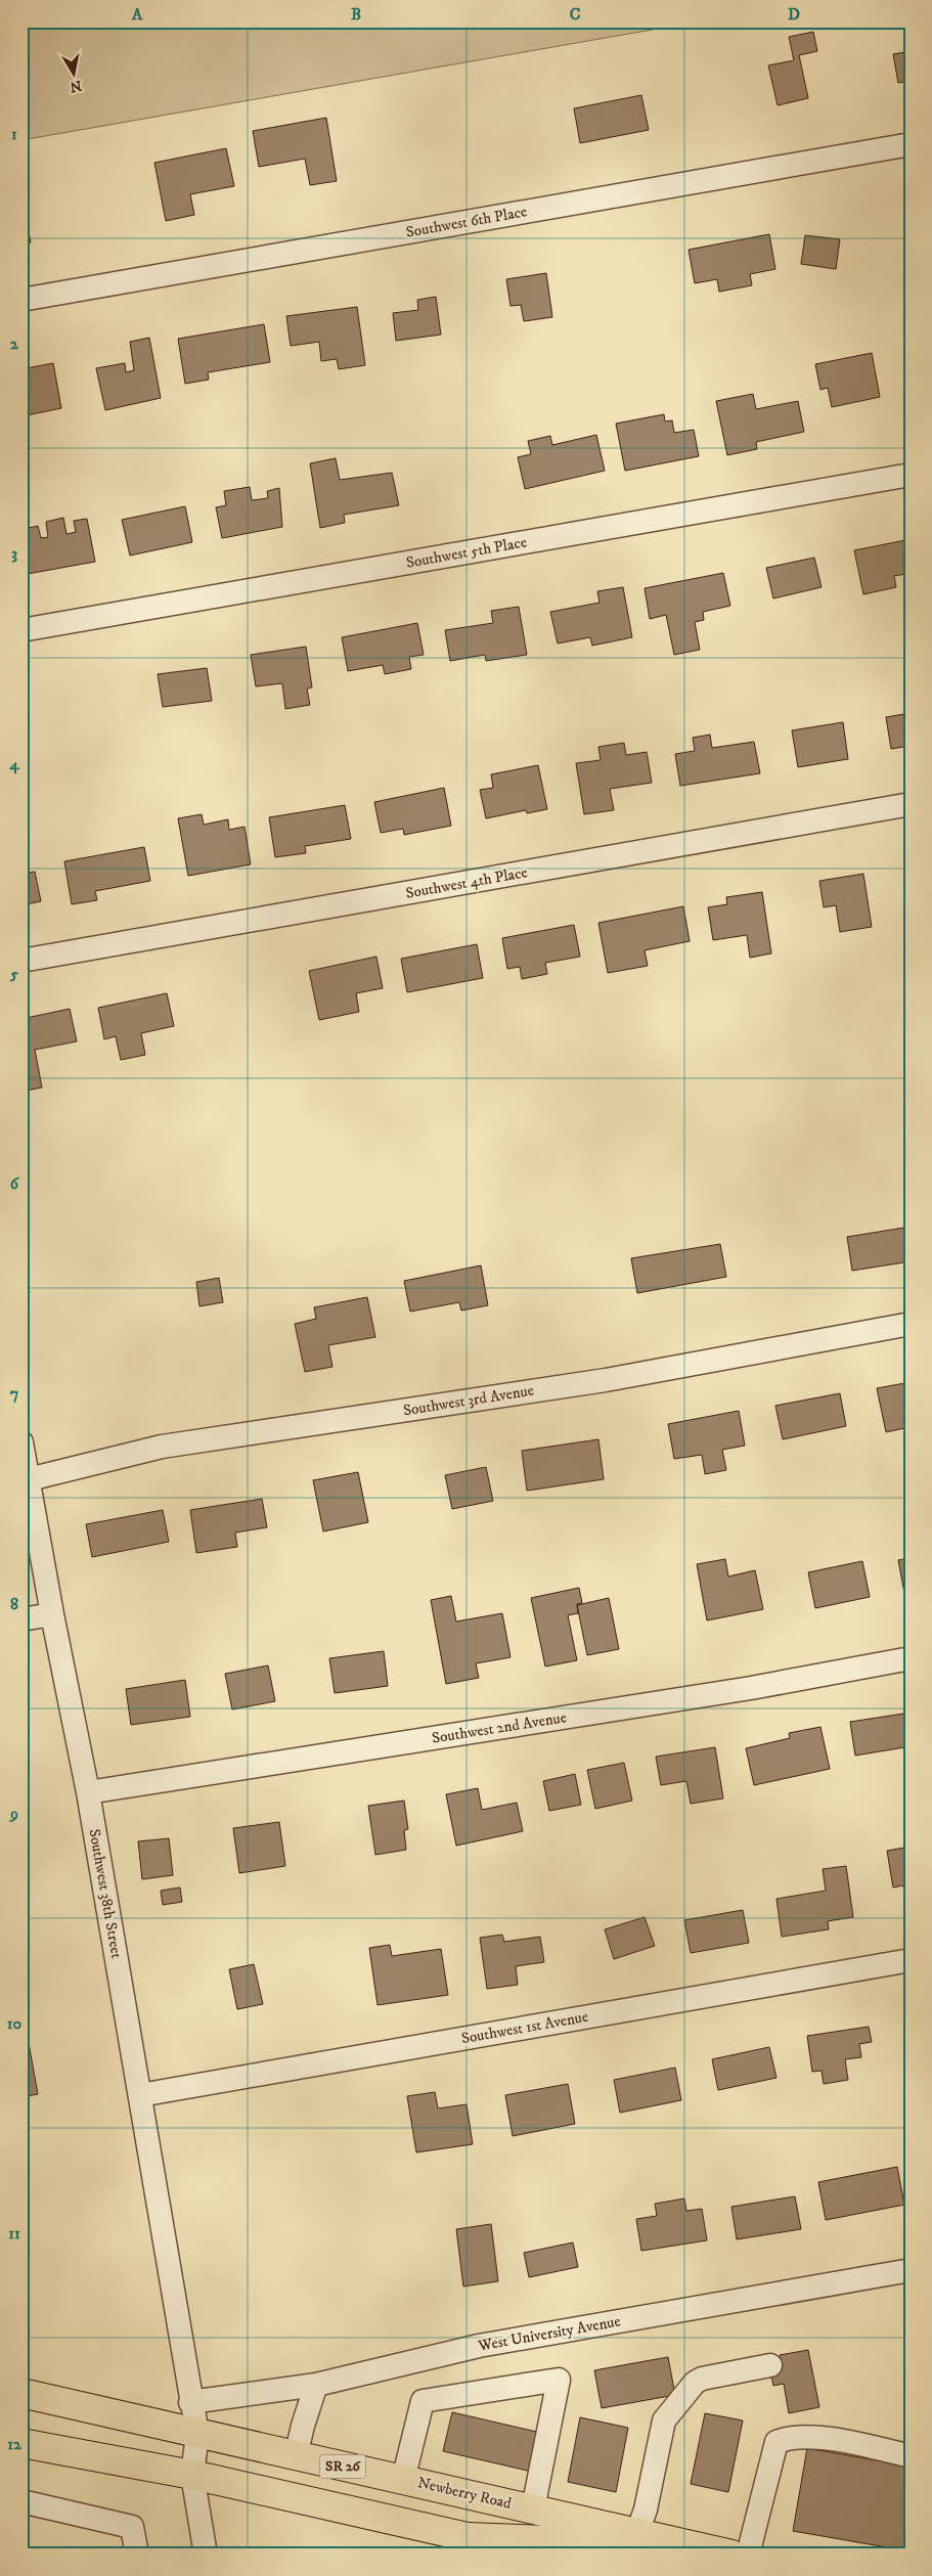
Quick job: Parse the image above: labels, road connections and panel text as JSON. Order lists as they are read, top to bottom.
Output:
{
  "streets": {
    "main road": ["SR 26", "Newberry Road"],
    "street": [
      "Southwest 6th Place",
      "Southwest 5th Place",
      "Southwest 4th Place",
      "Southwest 3rd Avenue",
      "Southwest 2nd Avenue",
      "Southwest 38th Street",
      "Southwest 1st Avenue",
      "West University Avenue"
    ]
  },
  "crossings": [
    ["Southwest 3rd Avenue", "Southwest 38th Street"],
    ["Southwest 2nd Avenue", "Southwest 38th Street"],
    ["Southwest 38th Street", "Southwest 1st Avenue"],
    ["Southwest 38th Street", "West University Avenue"],
    ["Southwest 38th Street", "SR 26"],
    ["Southwest 38th Street", "Newberry Road"],
    ["SR 26", "Newberry Road"]
  ],
  "north": "bottom",
  "grid": {
    "columns": [
      "A",
      "B",
      "C",
      "D"
    ],
    "rows": [
      "1",
      "2",
      "3",
      "4",
      "5",
      "6",
      "7",
      "8",
      "9",
      "10",
      "11",
      "12"
    ]
  }
}
